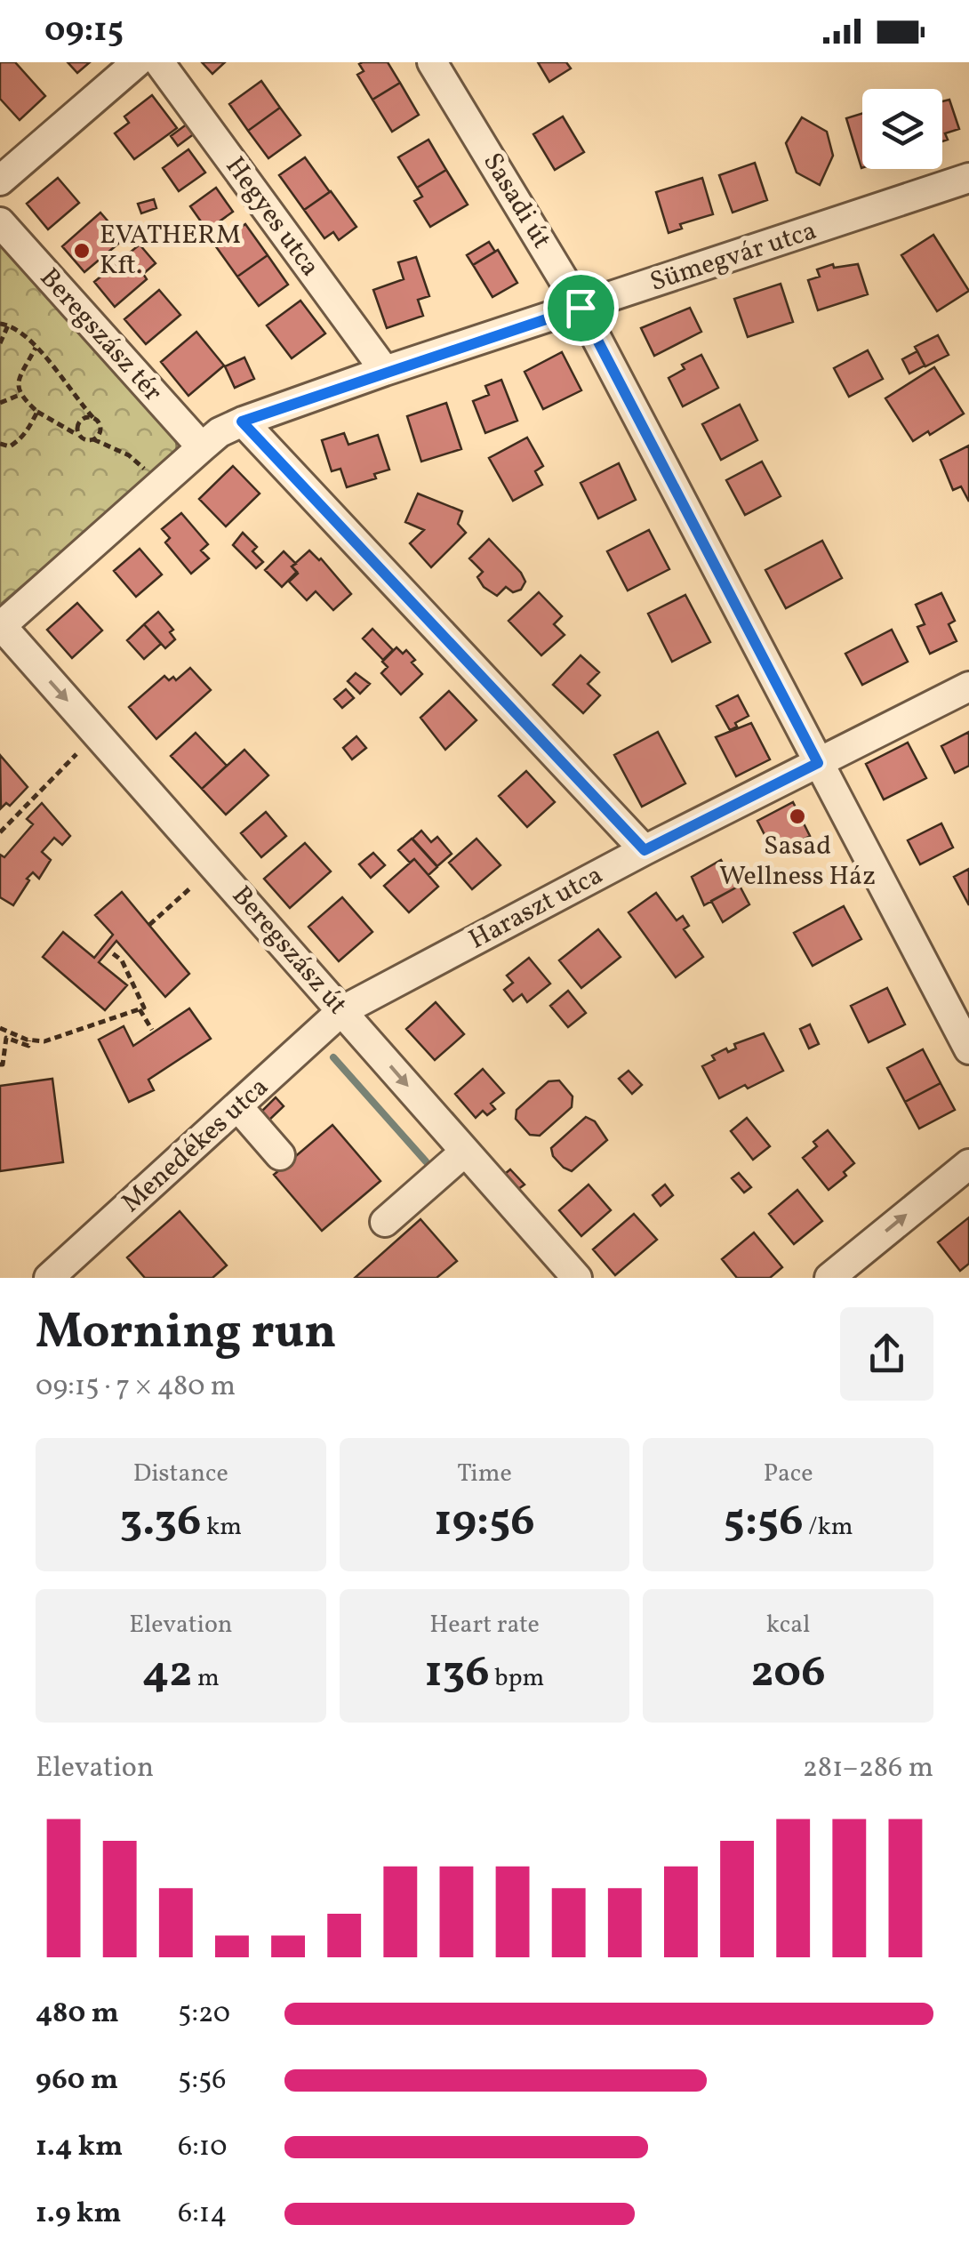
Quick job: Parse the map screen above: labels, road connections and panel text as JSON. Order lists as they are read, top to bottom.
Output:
{
  "streets": {
    "street": [
      "Sasadi út",
      "Hegyes utca",
      "Sümegvár utca",
      "Beregszász tér",
      "Haraszt utca",
      "Beregszász út",
      "Menedékes utca"
    ]
  },
  "crossings": [
    ["Sasadi út", "Sümegvár utca"],
    ["Sasadi út", "Haraszt utca"],
    ["Hegyes utca", "Sümegvár utca"],
    ["Sümegvár utca", "Beregszász tér"],
    ["Sümegvár utca", "Beregszász út"],
    ["Haraszt utca", "Beregszász út"],
    ["Haraszt utca", "Menedékes utca"],
    ["Beregszász út", "Menedékes utca"]
  ],
  "one_way": ["Beregszász út"],
  "places": ["EVATHERM Kft.", "Sasad Wellness Ház"],
  "page": {
    "status": "09:15",
    "heading": ["Morning run", "09:15 · 7 × 480 m"],
    "stats": [
      ["Distance", "3.36 km"],
      ["Time", "19:56"],
      ["Pace", "5:56 /km"],
      ["Elevation", "42 m"],
      ["Heart rate", "136 bpm"],
      ["kcal", "206"]
    ],
    "chart": ["Elevation", "281–286 m"],
    "list": [
      {
        "name": "480 m",
        "note": "5:20"
      },
      {
        "name": "960 m",
        "note": "5:56"
      },
      {
        "name": "1.4 km",
        "note": "6:10"
      },
      {
        "name": "1.9 km",
        "note": "6:14"
      }
    ]
  }
}
